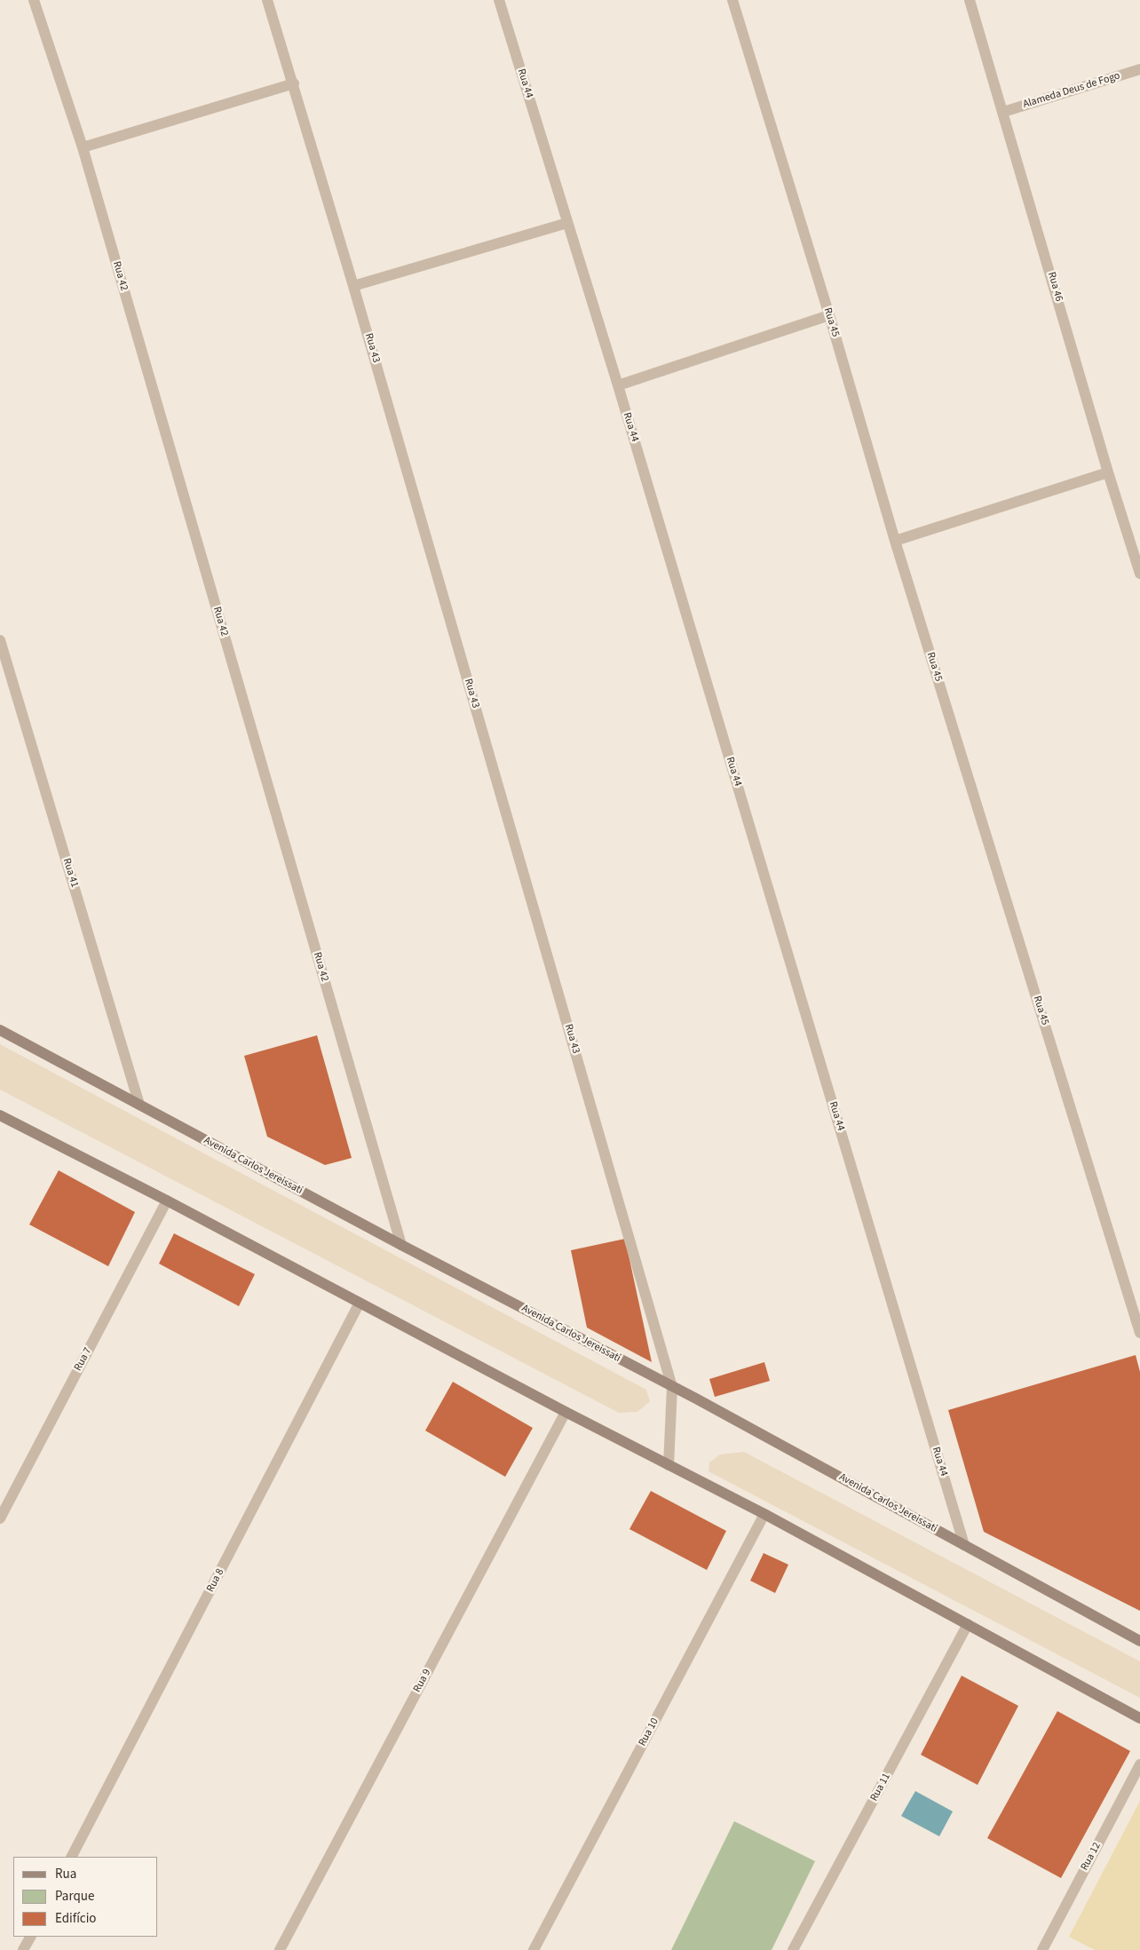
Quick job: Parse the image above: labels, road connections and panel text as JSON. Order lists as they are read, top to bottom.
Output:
{
  "streets": {
    "street": [
      "Rua 44",
      "Alameda Deus de Fogo",
      "Rua 42",
      "Rua 46",
      "Rua 45",
      "Rua 43",
      "Rua 41",
      "Avenida Carlos Jereissati",
      "Rua 7",
      "Rua 8",
      "Rua 9",
      "Rua 10",
      "Rua 11",
      "Rua 12"
    ]
  },
  "crossings": [
    ["Rua 44", "Avenida Carlos Jereissati"],
    ["Alameda Deus de Fogo", "Rua 46"],
    ["Rua 42", "Avenida Carlos Jereissati"],
    ["Rua 43", "Avenida Carlos Jereissati"],
    ["Rua 41", "Avenida Carlos Jereissati"]
  ],
  "legend": ["Rua", "Parque", "Edifício"]
}
